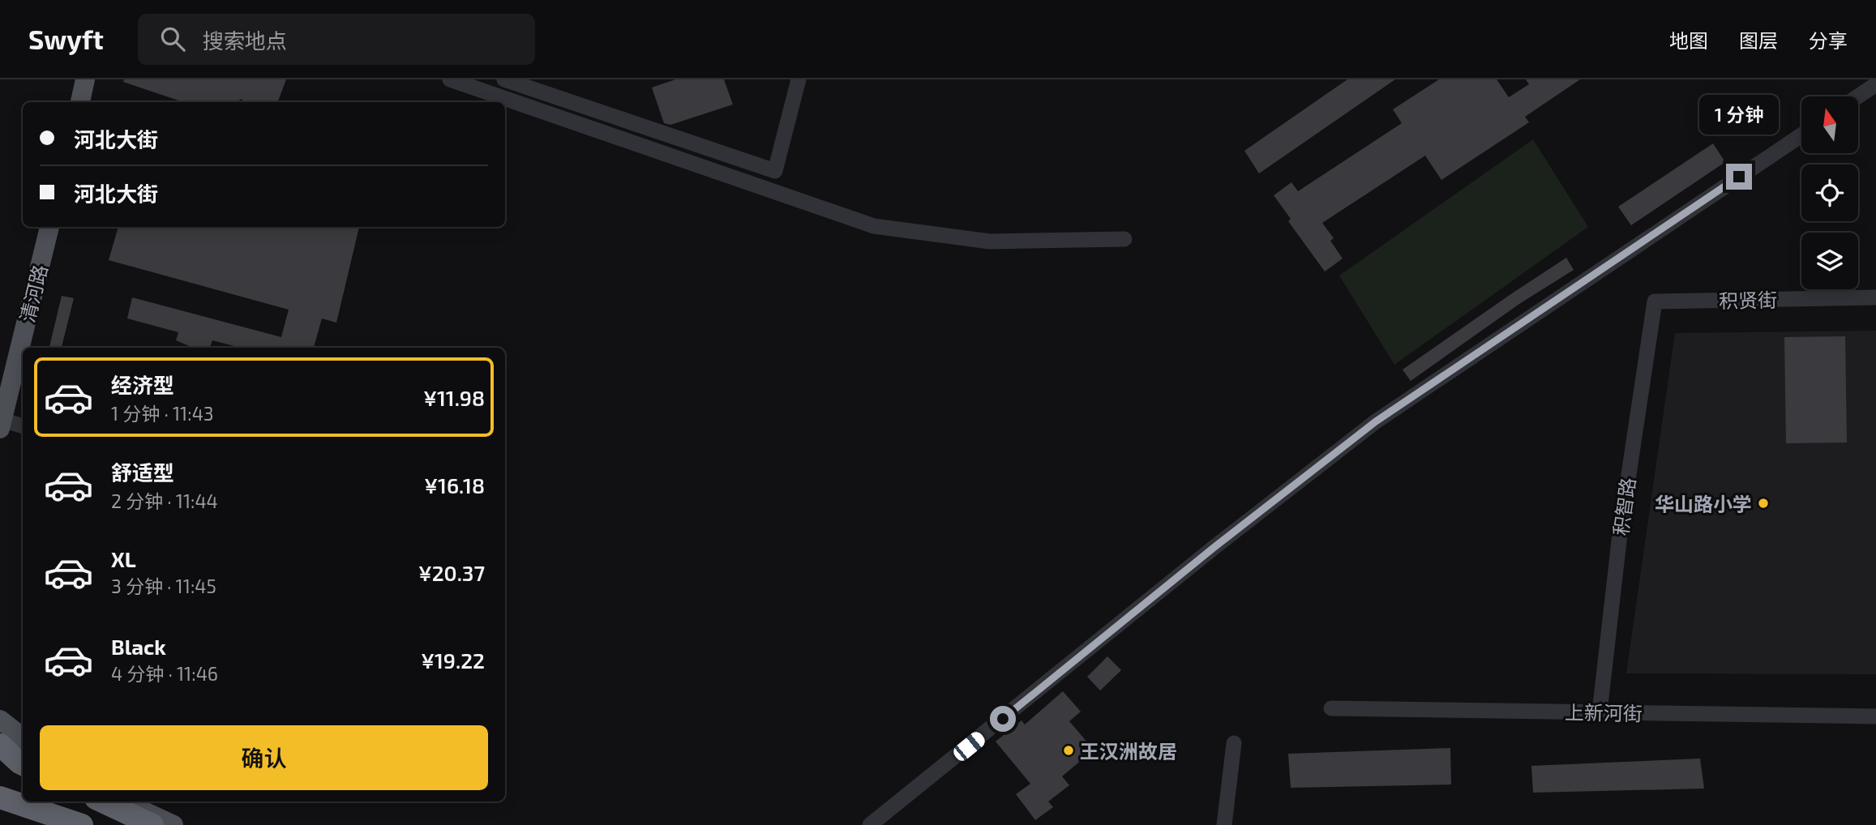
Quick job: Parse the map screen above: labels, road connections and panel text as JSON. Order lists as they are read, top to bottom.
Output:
{
  "streets": {
    "main road": ["清河路"],
    "street": ["积贤街", "积智路", "上新河街"]
  },
  "crossings": [
    ["积贤街", "积智路"],
    ["积智路", "上新河街"]
  ],
  "places": ["华山路小学", "王汉洲故居"],
  "north": "top",
  "page": {
    "header": "Swyft",
    "search": "搜索地点",
    "nav": ["地图", "图层", "分享"],
    "bubble": "1 分钟",
    "banner": ["河北大街", "河北大街"],
    "list": [
      {
        "name": "经济型",
        "note": "1 分钟 · 11:43",
        "value": "¥11.98"
      },
      {
        "name": "舒适型",
        "note": "2 分钟 · 11:44",
        "value": "¥16.18"
      },
      {
        "name": "XL",
        "note": "3 分钟 · 11:45",
        "value": "¥20.37"
      },
      {
        "name": "Black",
        "note": "4 分钟 · 11:46",
        "value": "¥19.22"
      }
    ],
    "buttons": "确认"
  }
}
